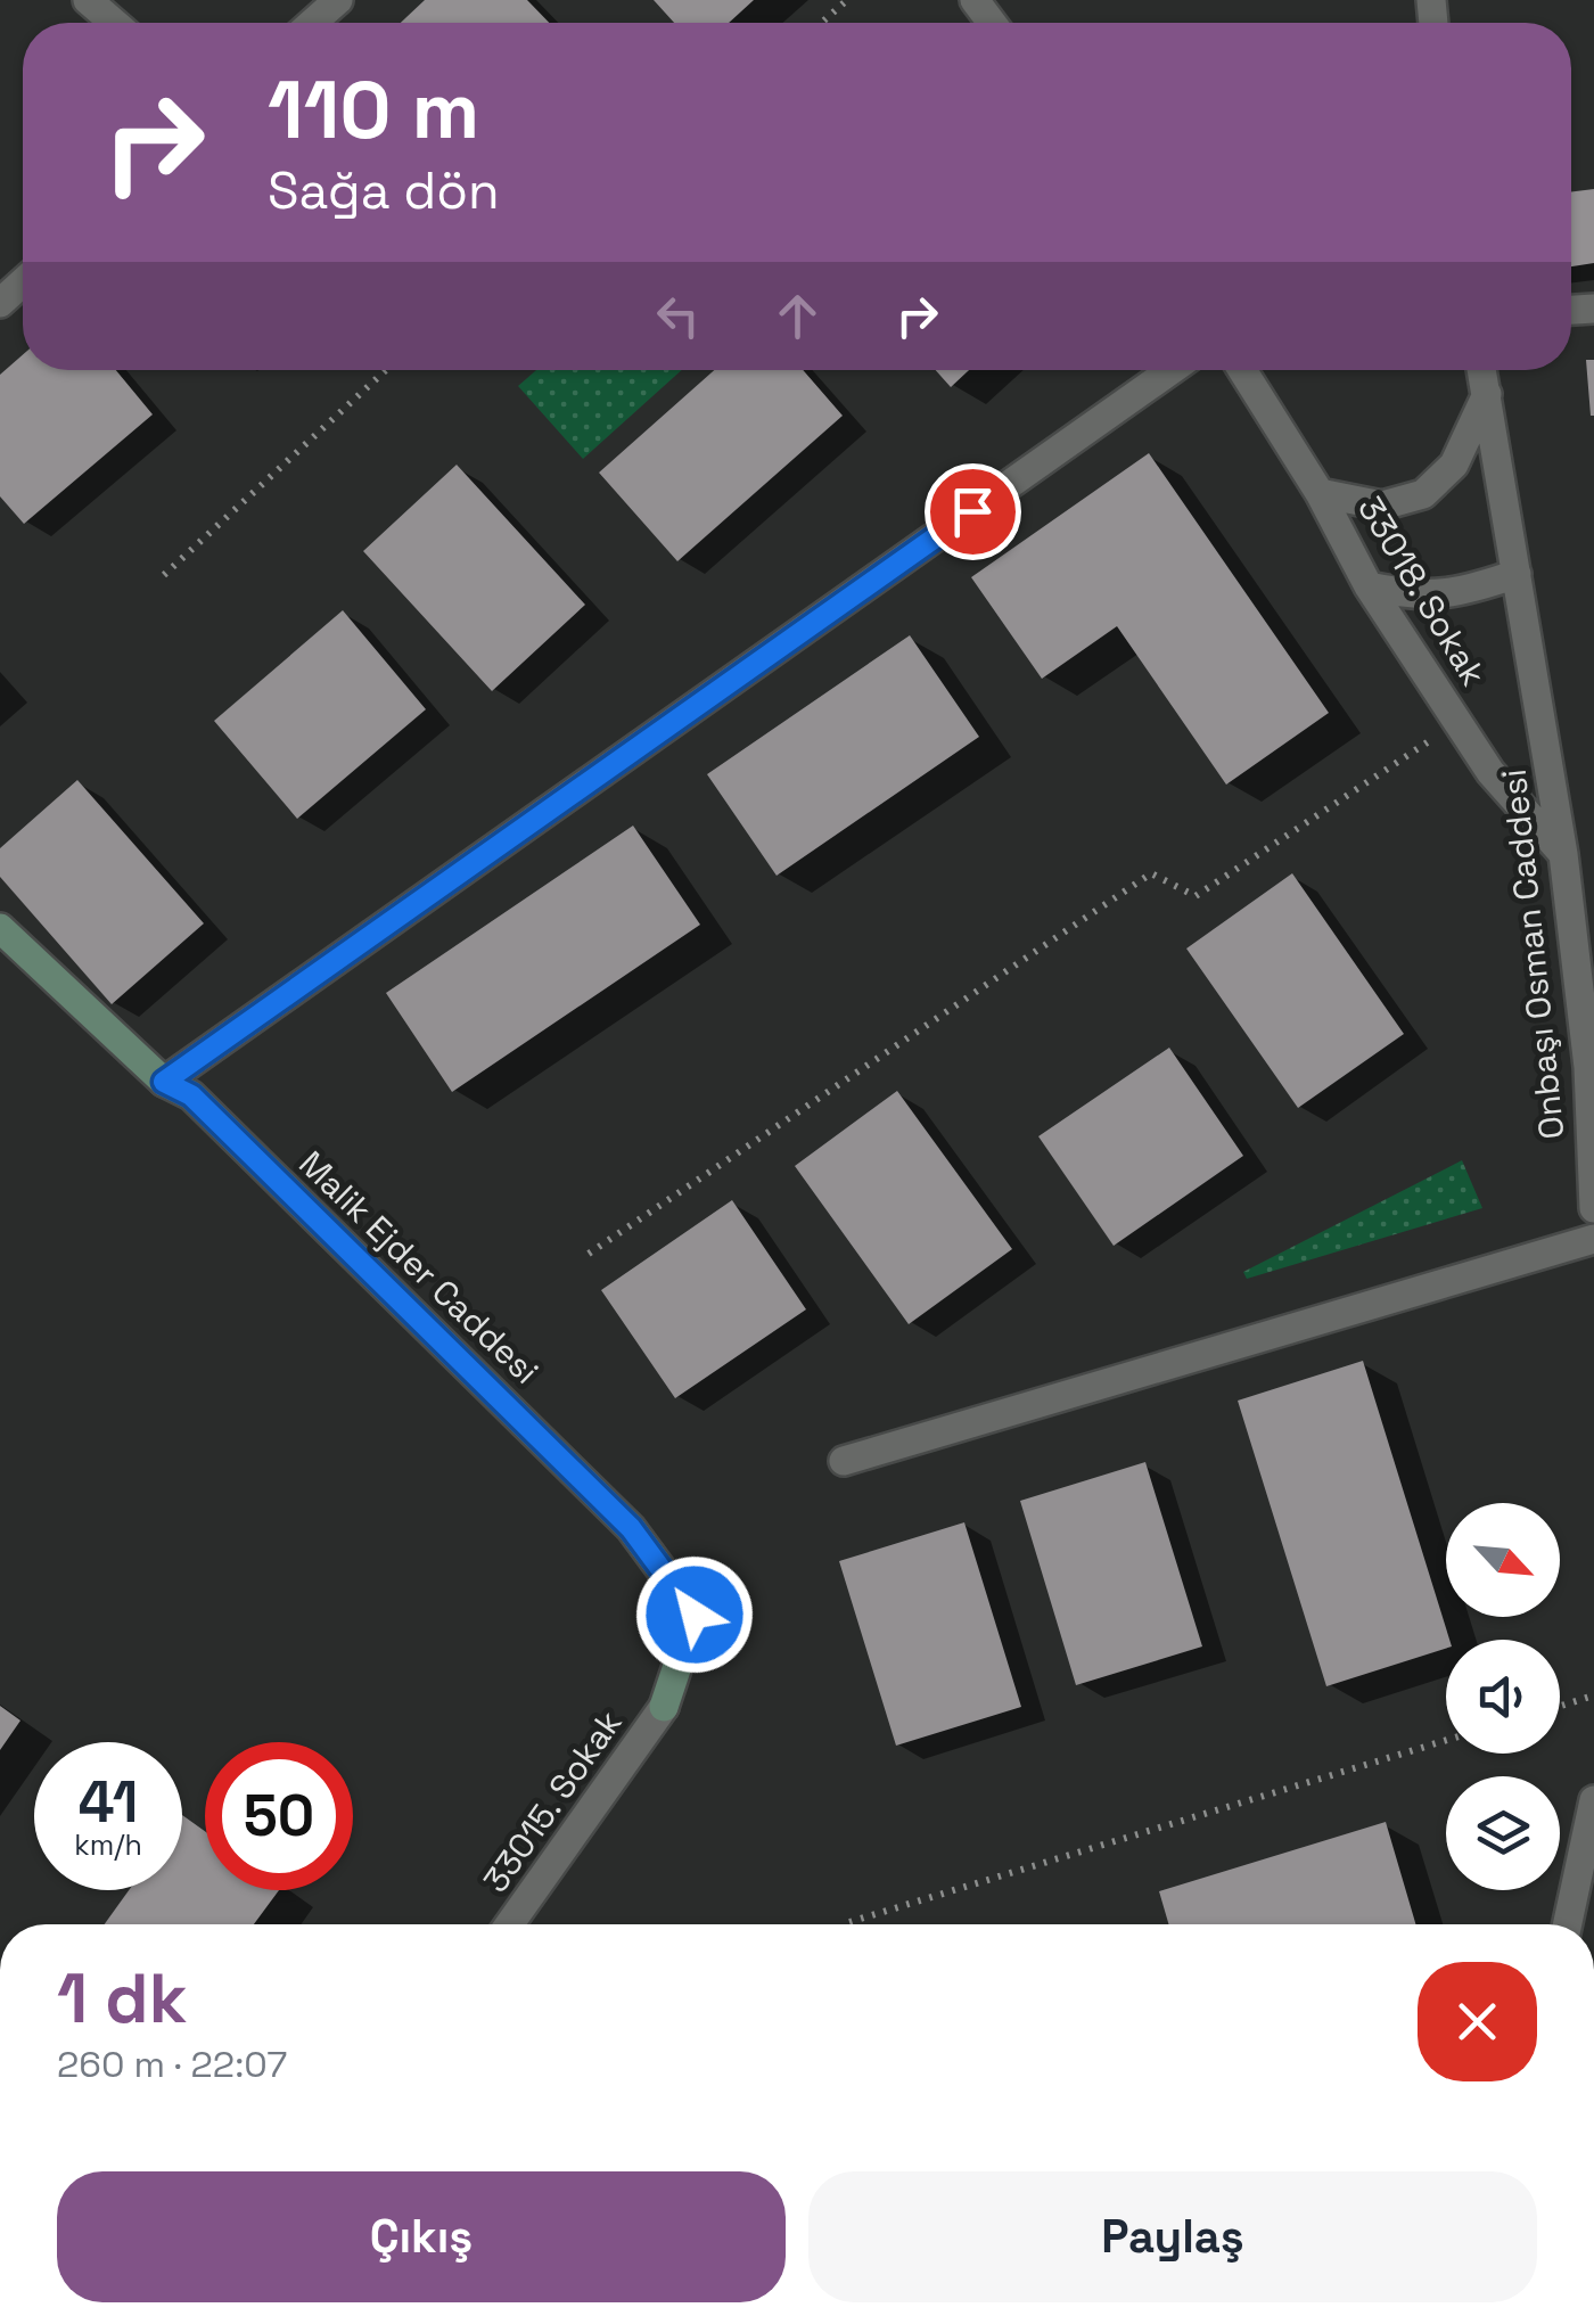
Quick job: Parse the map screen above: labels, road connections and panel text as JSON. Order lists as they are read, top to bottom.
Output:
{
  "streets": {
    "main road": ["Malik Ejder Caddesi"],
    "street": ["33018. Sokak", "Onbaşı Osman Caddesi", "33015. Sokak"]
  },
  "crossings": [
    ["33018. Sokak", "Onbaşı Osman Caddesi"],
    ["Malik Ejder Caddesi", "33015. Sokak"]
  ],
  "north": "bottom right",
  "page": {
    "turn": ["110 m", "Sağa dön"],
    "speed": "41 km/h",
    "limit": "50",
    "heading": ["1 dk", "260 m · 22:07"],
    "buttons": ["Çıkış", "Paylaş"]
  }
}
